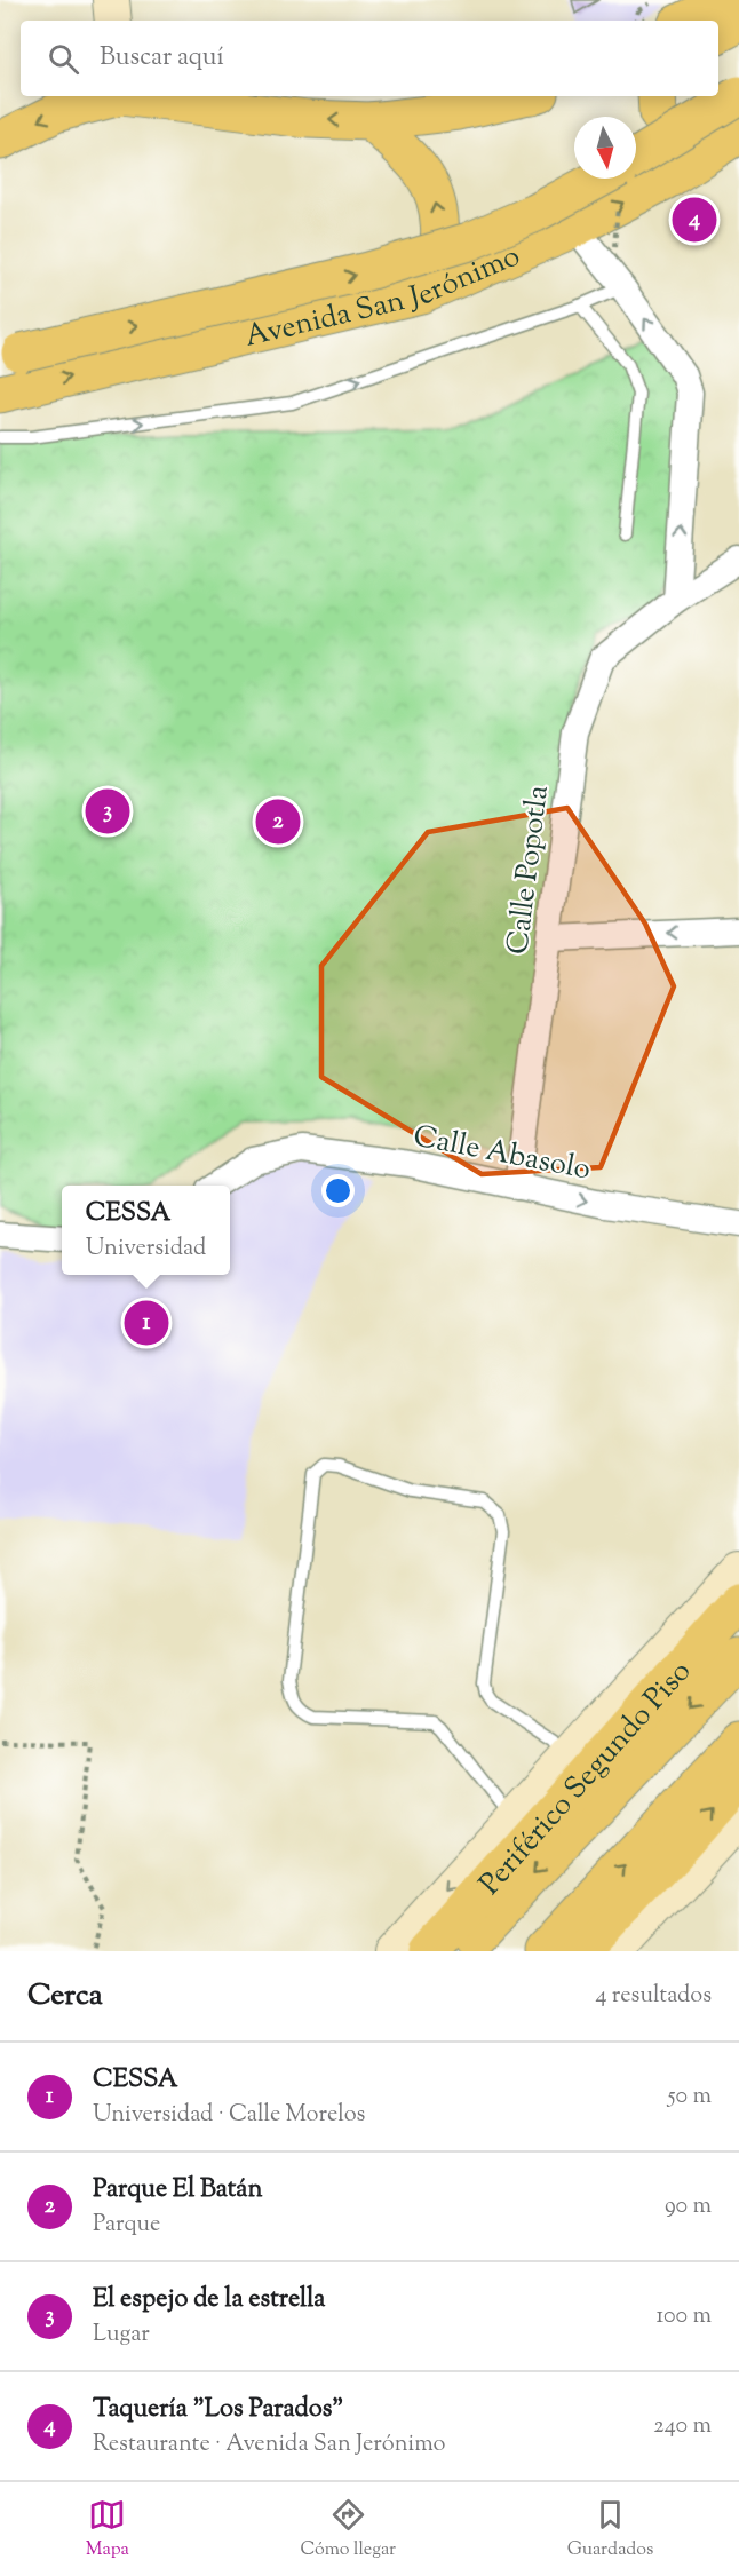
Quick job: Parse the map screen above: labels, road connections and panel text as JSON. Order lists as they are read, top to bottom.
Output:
{
  "streets": {
    "main road": ["Avenida San Jerónimo", "Periférico Segundo Piso"],
    "street": ["Calle Popotla", "Calle Abasolo"]
  },
  "crossings": [
    ["Calle Popotla", "Calle Abasolo"]
  ],
  "one_way": ["Calle Abasolo"],
  "north": "bottom",
  "page": {
    "search": "Buscar aquí",
    "pins": [
      "4",
      "3",
      "2",
      "1"
    ],
    "popup": ["CESSA", "Universidad"],
    "heading": ["Cerca", "4 resultados"],
    "list": [
      {
        "mark": "1",
        "name": "CESSA",
        "note": "Universidad · Calle Morelos",
        "value": "50 m"
      },
      {
        "mark": "2",
        "name": "Parque El Batán",
        "note": "Parque",
        "value": "90 m"
      },
      {
        "mark": "3",
        "name": "El espejo de la estrella",
        "note": "Lugar",
        "value": "100 m"
      },
      {
        "mark": "4",
        "name": "Taquería \"Los Parados\"",
        "note": "Restaurante · Avenida San Jerónimo",
        "value": "240 m"
      }
    ],
    "nav": ["Mapa", "Cómo llegar", "Guardados"]
  }
}
